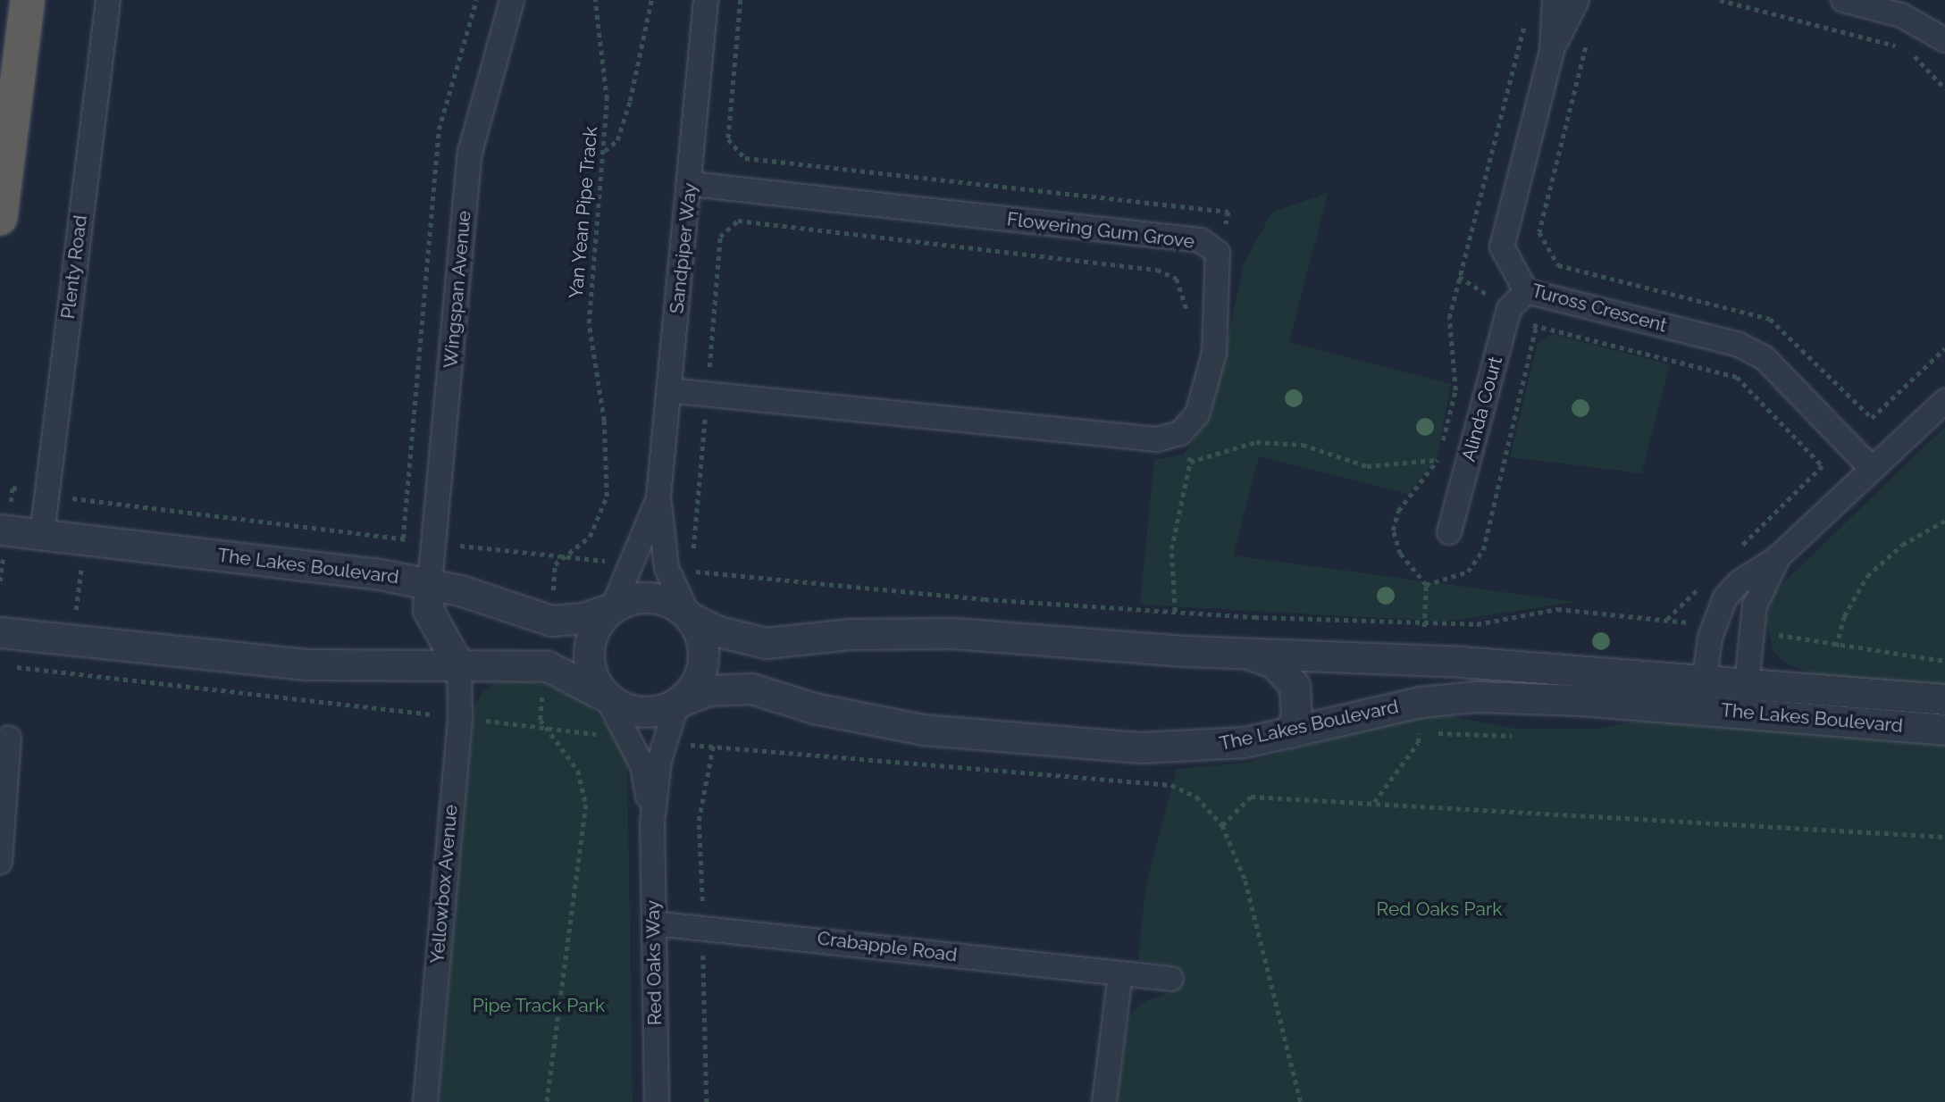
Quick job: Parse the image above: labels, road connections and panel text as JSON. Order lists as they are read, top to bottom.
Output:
{
  "streets": {
    "street": [
      "Flowering Gum Grove",
      "Sandpiper Way",
      "Plenty Road",
      "Wingspan Avenue",
      "Tuross Crescent",
      "Alinda Court",
      "The Lakes Boulevard",
      "Yellowbox Avenue",
      "Crabapple Road",
      "Red Oaks Way"
    ],
    "path": ["Yan Yean Pipe Track"]
  },
  "crossings": [
    ["Flowering Gum Grove", "Sandpiper Way"],
    ["Sandpiper Way", "The Lakes Boulevard"],
    ["Sandpiper Way", "Red Oaks Way"],
    ["Plenty Road", "The Lakes Boulevard"],
    ["Wingspan Avenue", "The Lakes Boulevard"],
    ["Tuross Crescent", "Alinda Court"],
    ["The Lakes Boulevard", "Red Oaks Way"],
    ["Crabapple Road", "Red Oaks Way"]
  ],
  "parks": ["Red Oaks Park", "Pipe Track Park"]
}
